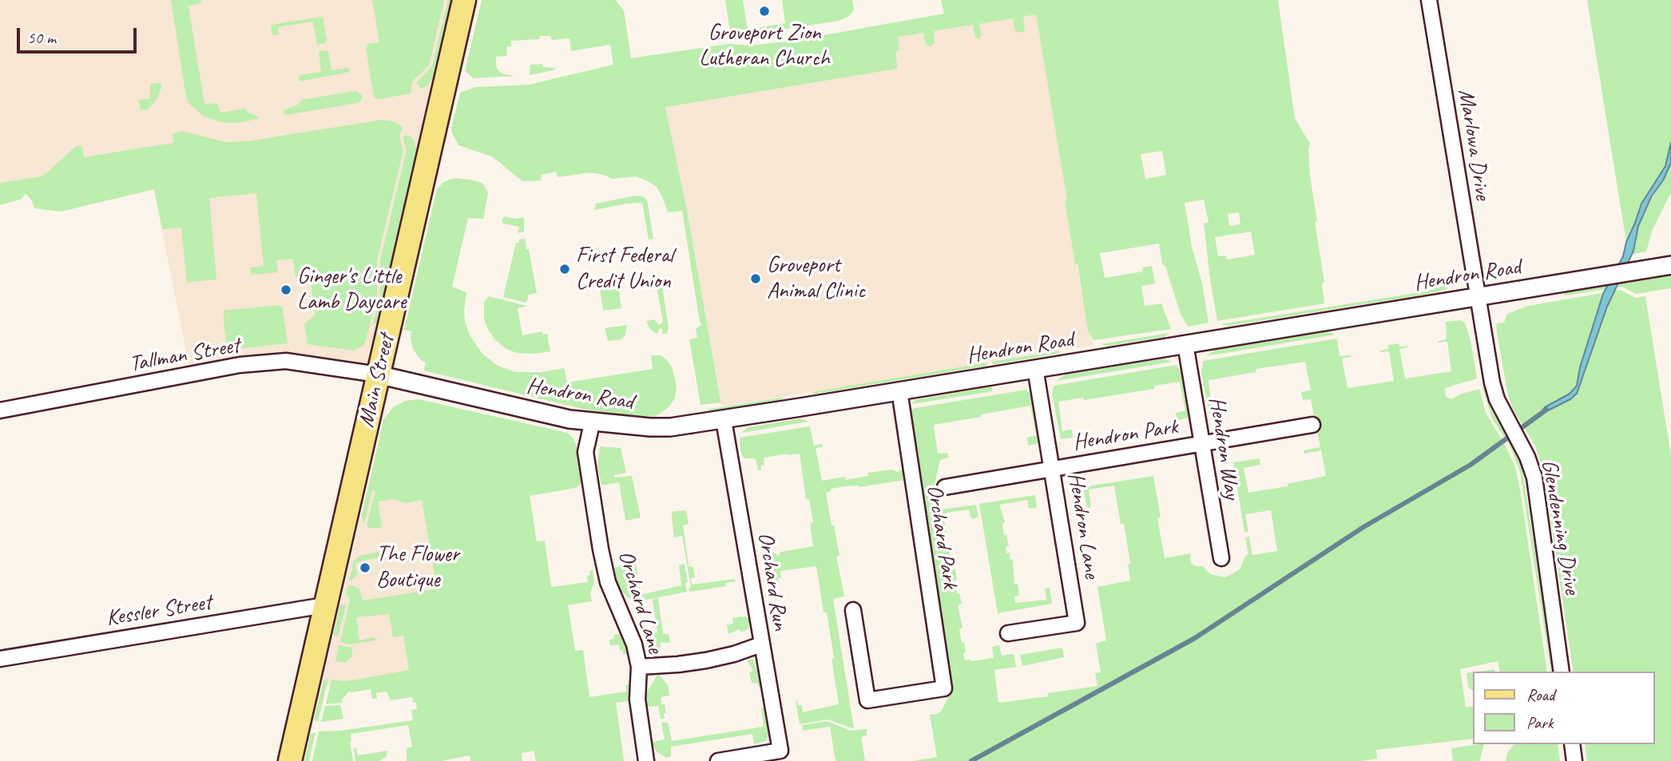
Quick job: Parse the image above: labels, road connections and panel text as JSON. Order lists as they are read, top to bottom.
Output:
{
  "streets": {
    "main road": ["Main Street"],
    "street": [
      "Marlowa Drive",
      "Hendron Road",
      "Tallman Street",
      "Hendron Park",
      "Hendron Way",
      "Hendron Lane",
      "Glendenning Drive",
      "Orchard Park",
      "Orchard Run",
      "Orchard Lane",
      "Kessler Street"
    ]
  },
  "crossings": [
    ["Marlowa Drive", "Hendron Road"],
    ["Marlowa Drive", "Glendenning Drive"],
    ["Hendron Road", "Tallman Street"],
    ["Hendron Road", "Main Street"],
    ["Hendron Road", "Hendron Way"],
    ["Hendron Road", "Hendron Lane"],
    ["Hendron Road", "Glendenning Drive"],
    ["Hendron Road", "Orchard Park"],
    ["Hendron Road", "Orchard Run"],
    ["Hendron Road", "Orchard Lane"],
    ["Tallman Street", "Main Street"],
    ["Main Street", "Kessler Street"],
    ["Hendron Park", "Hendron Way"],
    ["Hendron Park", "Hendron Lane"]
  ],
  "places": [
    "Groveport Zion Lutheran Church",
    "First Federal Credit Union",
    "Groveport Animal Clinic",
    "Ginger's Little Lamb Daycare",
    "The Flower Boutique"
  ],
  "legend": ["Road", "Park"],
  "scale_bar": "50 m"
}
